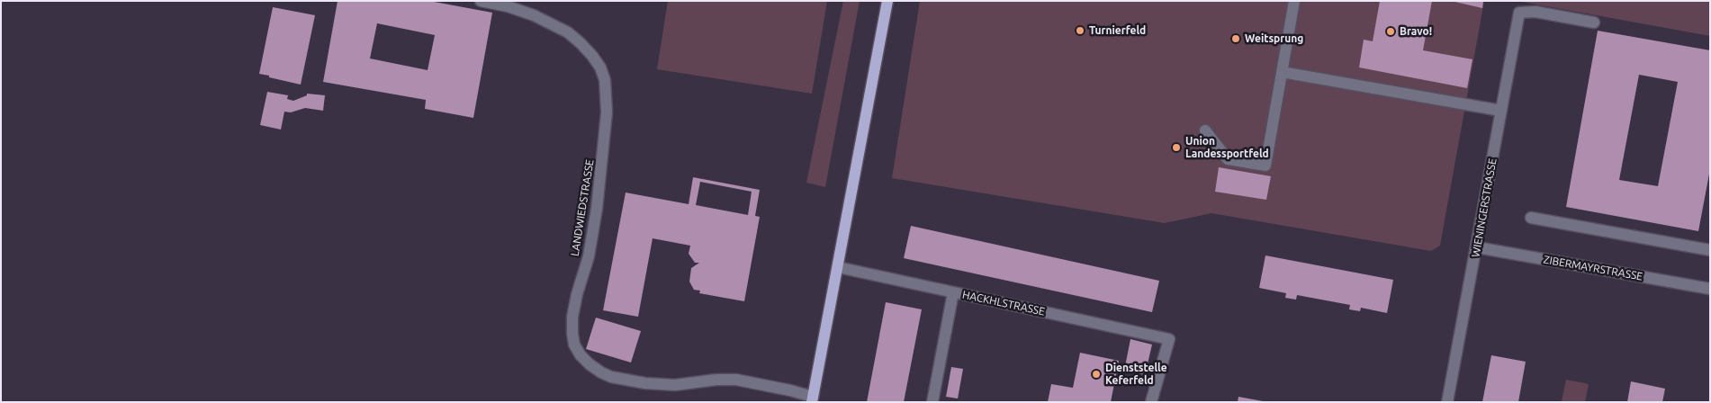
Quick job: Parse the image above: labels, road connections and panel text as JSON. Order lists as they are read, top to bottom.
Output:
{
  "streets": {
    "main road": ["LANDWIEDSTRASSE"],
    "street": ["WIENINGERSTRASSE", "ZIBERMAYRSTRASSE", "HACKHLSTRASSE"]
  },
  "crossings": [
    ["LANDWIEDSTRASSE", "HACKHLSTRASSE"],
    ["WIENINGERSTRASSE", "ZIBERMAYRSTRASSE"]
  ],
  "places": [
    "Turnierfeld",
    "Bravo!",
    "Weitsprung",
    "Union Landessportfeld",
    "Dienststelle Keferfeld"
  ]
}
